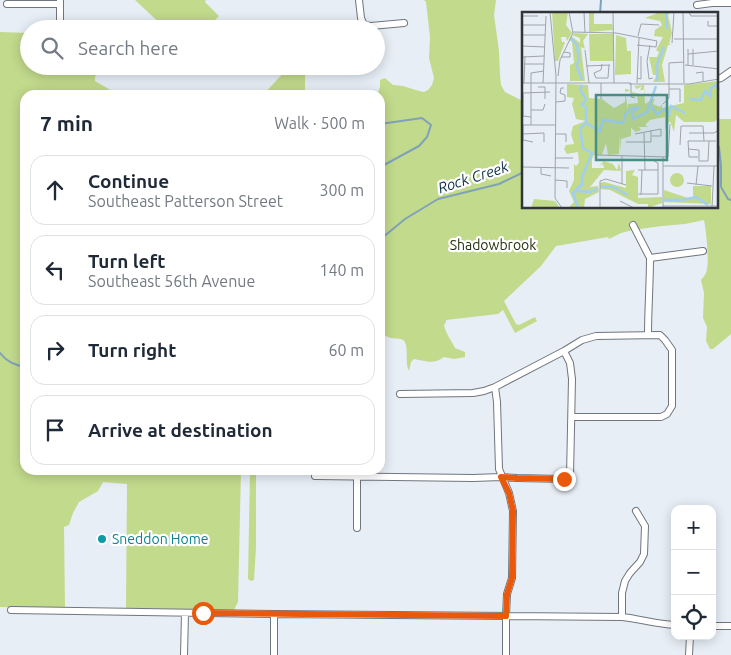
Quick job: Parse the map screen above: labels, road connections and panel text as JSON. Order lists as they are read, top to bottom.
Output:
{
  "water": ["Rock Creek"],
  "parks": ["Shadowbrook"],
  "places": ["Sneddon Home"],
  "page": {
    "search": "Search here",
    "heading": ["7 min", "Walk · 500 m"],
    "list": [
      ["Continue", "Southeast Patterson Street", "300 m"],
      ["Turn left", "Southeast 56th Avenue", "140 m"],
      ["Turn right", "60 m"],
      "Arrive at destination"
    ],
    "map_buttons": ["+", "−"]
  }
}
